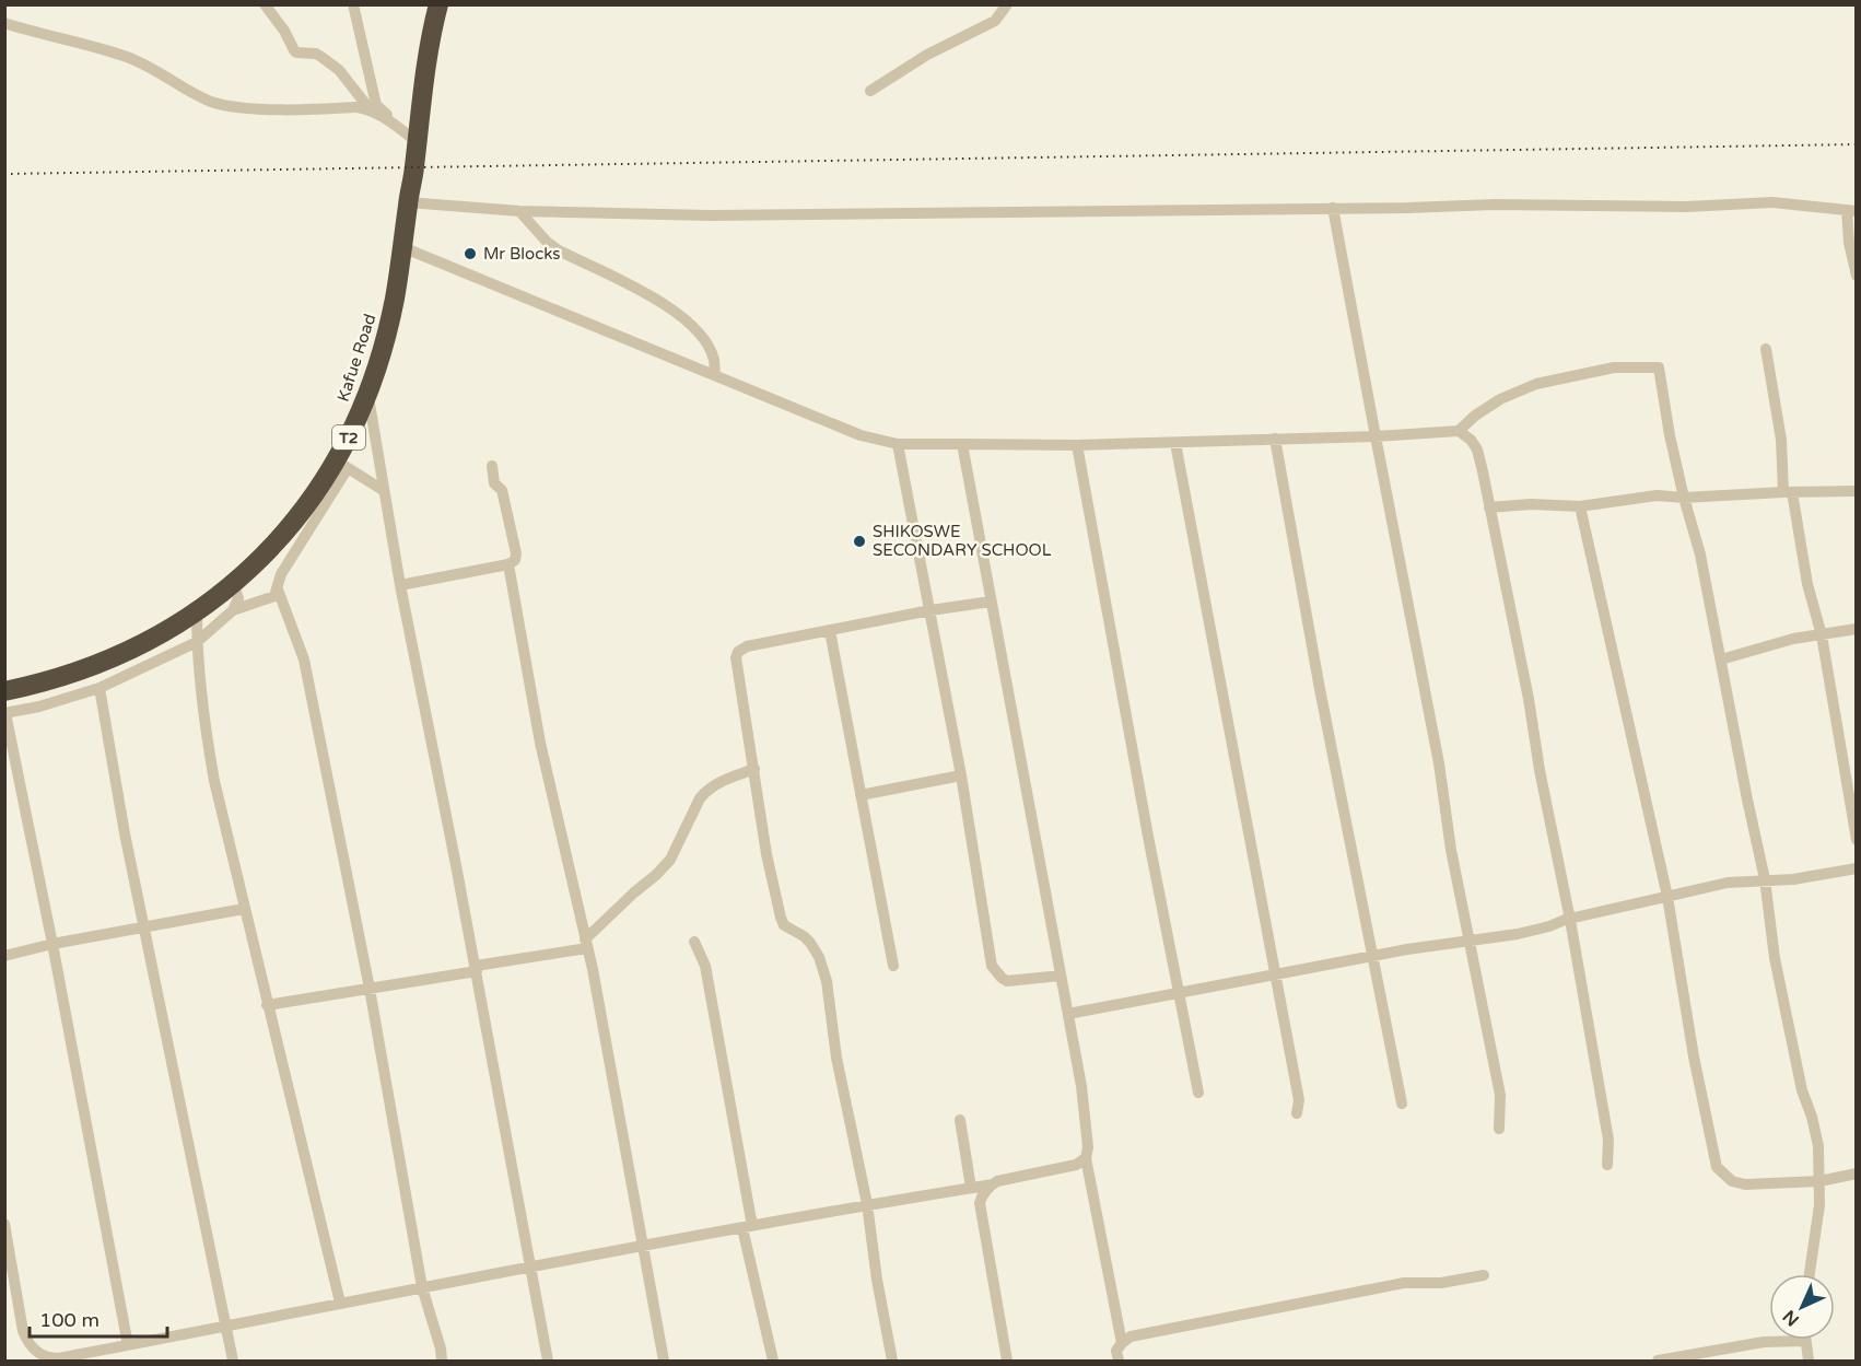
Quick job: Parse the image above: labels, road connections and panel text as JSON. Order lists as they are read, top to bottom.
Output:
{
  "streets": {
    "highway": ["Kafue Road", "T2"]
  },
  "places": ["Mr Blocks", "SHIKOSWE SECONDARY SCHOOL"],
  "scale_bar": "100 m",
  "north": "bottom left"
}
